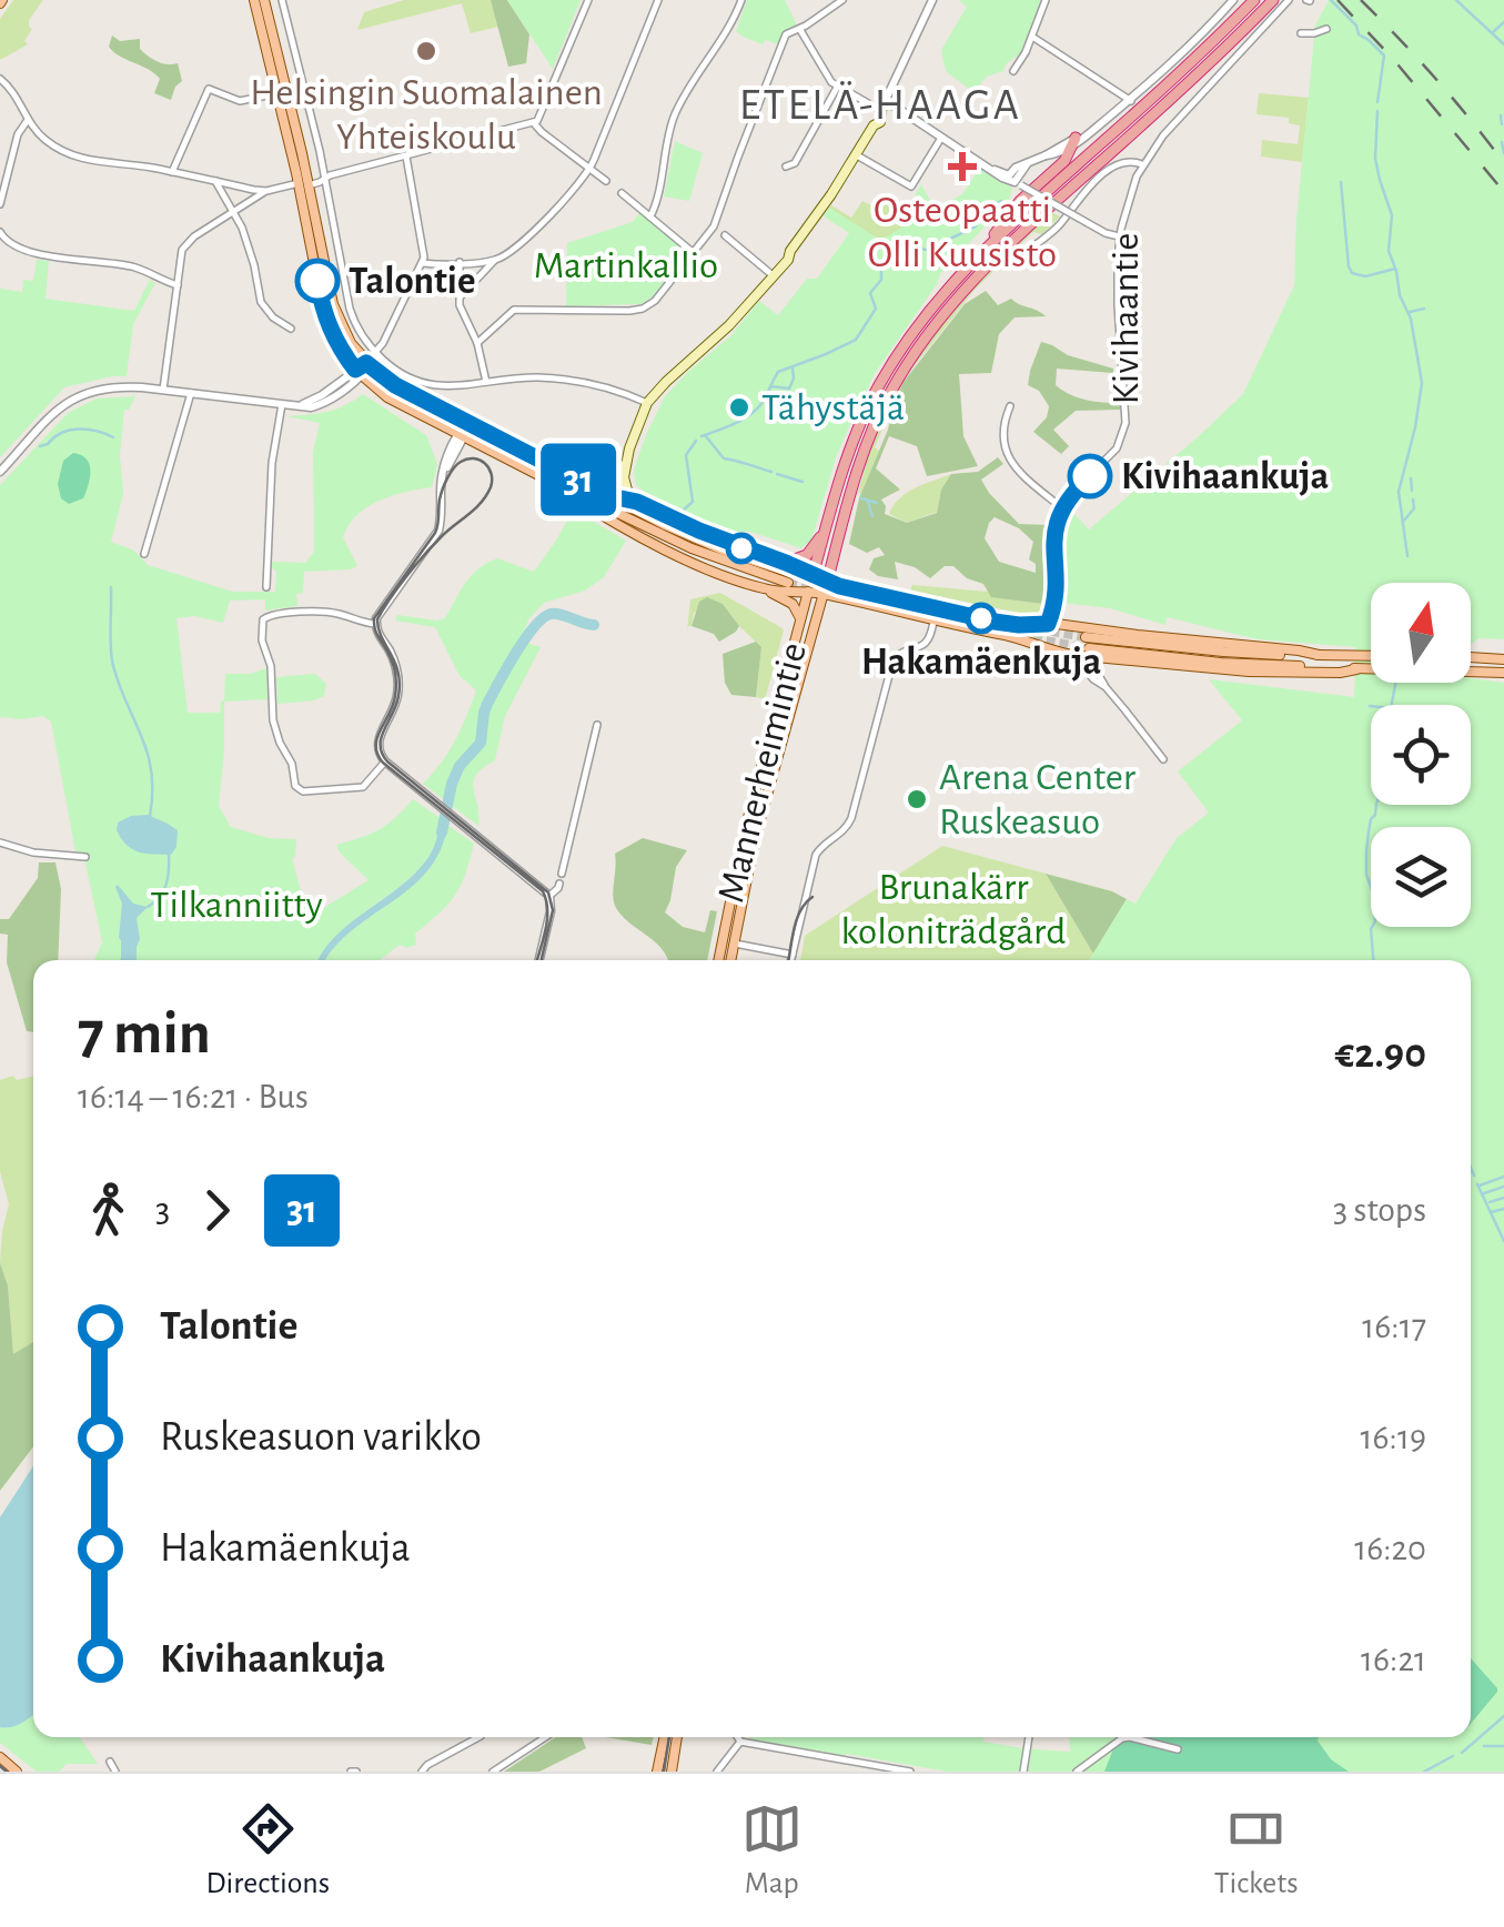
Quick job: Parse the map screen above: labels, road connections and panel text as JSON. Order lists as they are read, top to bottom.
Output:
{
  "streets": {
    "main road": ["Mannerheimintie"],
    "street": ["Kivihaantie"]
  },
  "districts": ["ETELÄ-HAAGA"],
  "parks": ["Martinkallio", "Brunakärr koloniträdgård", "Tilkanniitty"],
  "places": {
    "other": [
      "Helsingin Suomalainen Yhteiskoulu",
      "Talontie",
      "Tähystäjä",
      "Kivihaankuja",
      "Hakamäenkuja",
      "Arena Center Ruskeasuo"
    ],
    "health": ["Osteopaatti Olli Kuusisto"]
  },
  "lines": ["bus line 31"],
  "north": "top",
  "page": {
    "on_map": "31",
    "heading": ["7 min", "16:14 – 16:21 · Bus", "€2.90"],
    "legs": ["3", "31", "3 stops"],
    "list": [
      {
        "name": "Talontie",
        "value": "16:17"
      },
      {
        "name": "Ruskeasuon varikko",
        "value": "16:19"
      },
      {
        "name": "Hakamäenkuja",
        "value": "16:20"
      },
      {
        "name": "Kivihaankuja",
        "value": "16:21"
      }
    ],
    "tabs": ["Directions", "Map", "Tickets"]
  }
}
